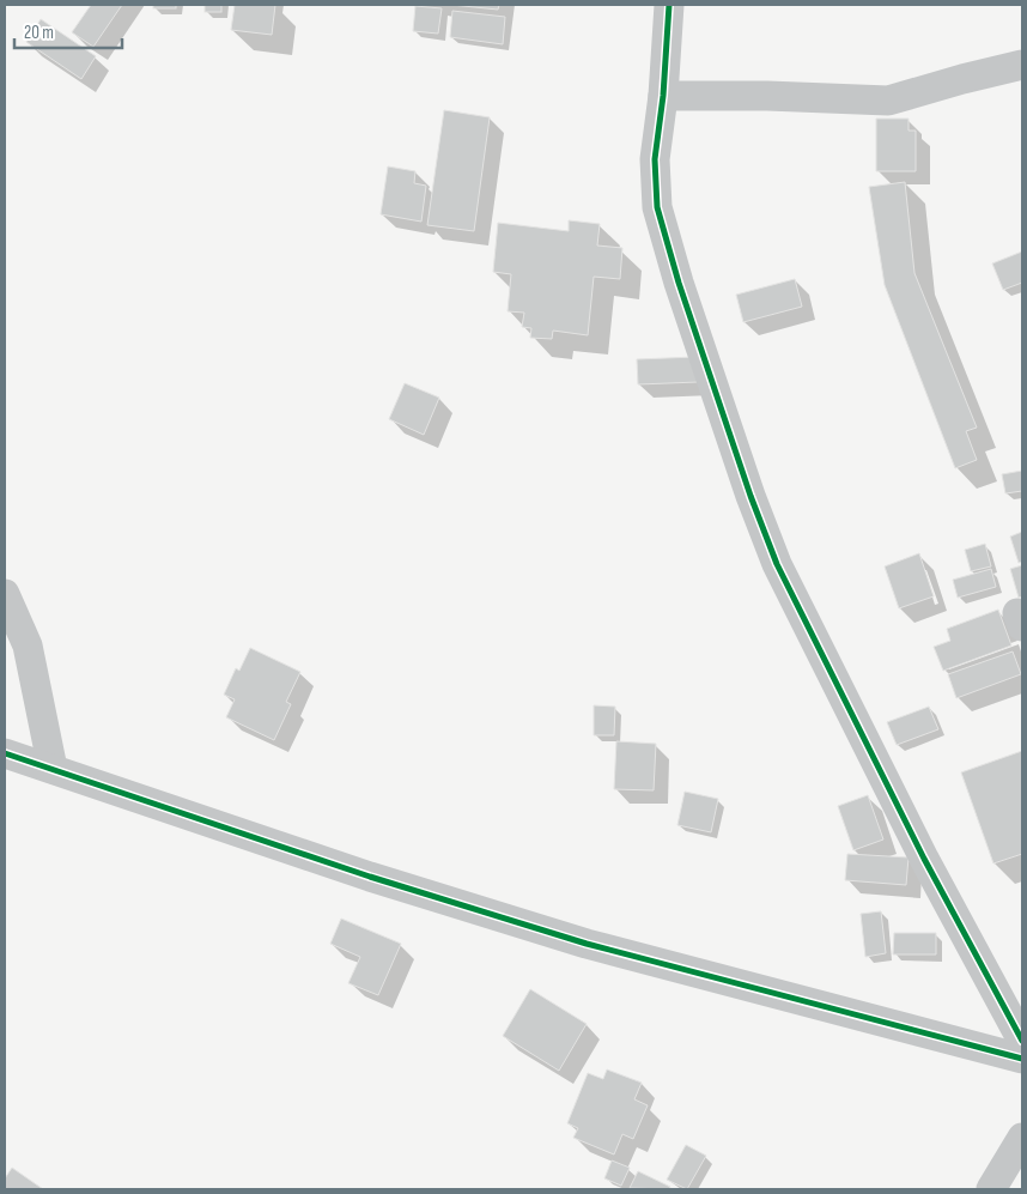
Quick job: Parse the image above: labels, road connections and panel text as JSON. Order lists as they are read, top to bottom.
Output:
{
  "scale_bar": "20 m"
}
